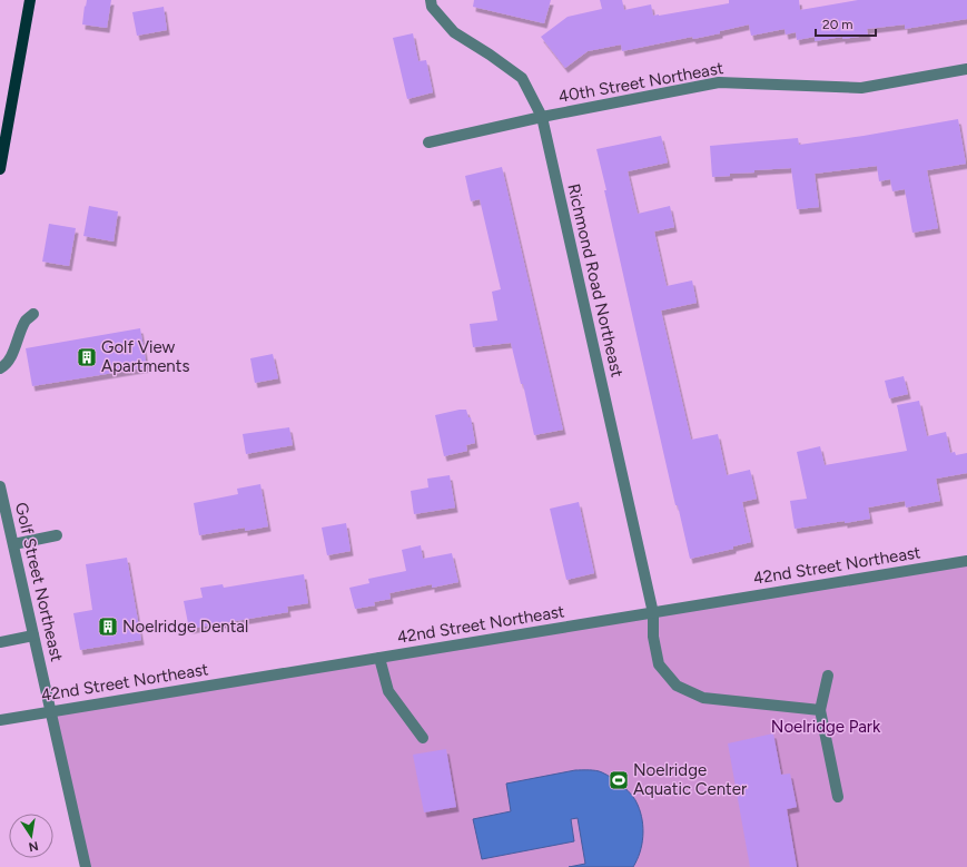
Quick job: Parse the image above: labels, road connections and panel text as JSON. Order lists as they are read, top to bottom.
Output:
{
  "streets": {
    "street": [
      "40th Street Northeast",
      "Richmond Road Northeast",
      "42nd Street Northeast",
      "Golf Street Northeast"
    ]
  },
  "crossings": [
    ["40th Street Northeast", "Richmond Road Northeast"],
    ["Richmond Road Northeast", "42nd Street Northeast"],
    ["42nd Street Northeast", "Golf Street Northeast"]
  ],
  "parks": ["Noelridge Park"],
  "places": {
    "building": ["Golf View Apartments", "Noelridge Dental"],
    "sports": ["Noelridge Aquatic Center"]
  },
  "scale_bar": "20 m",
  "north": "bottom"
}
